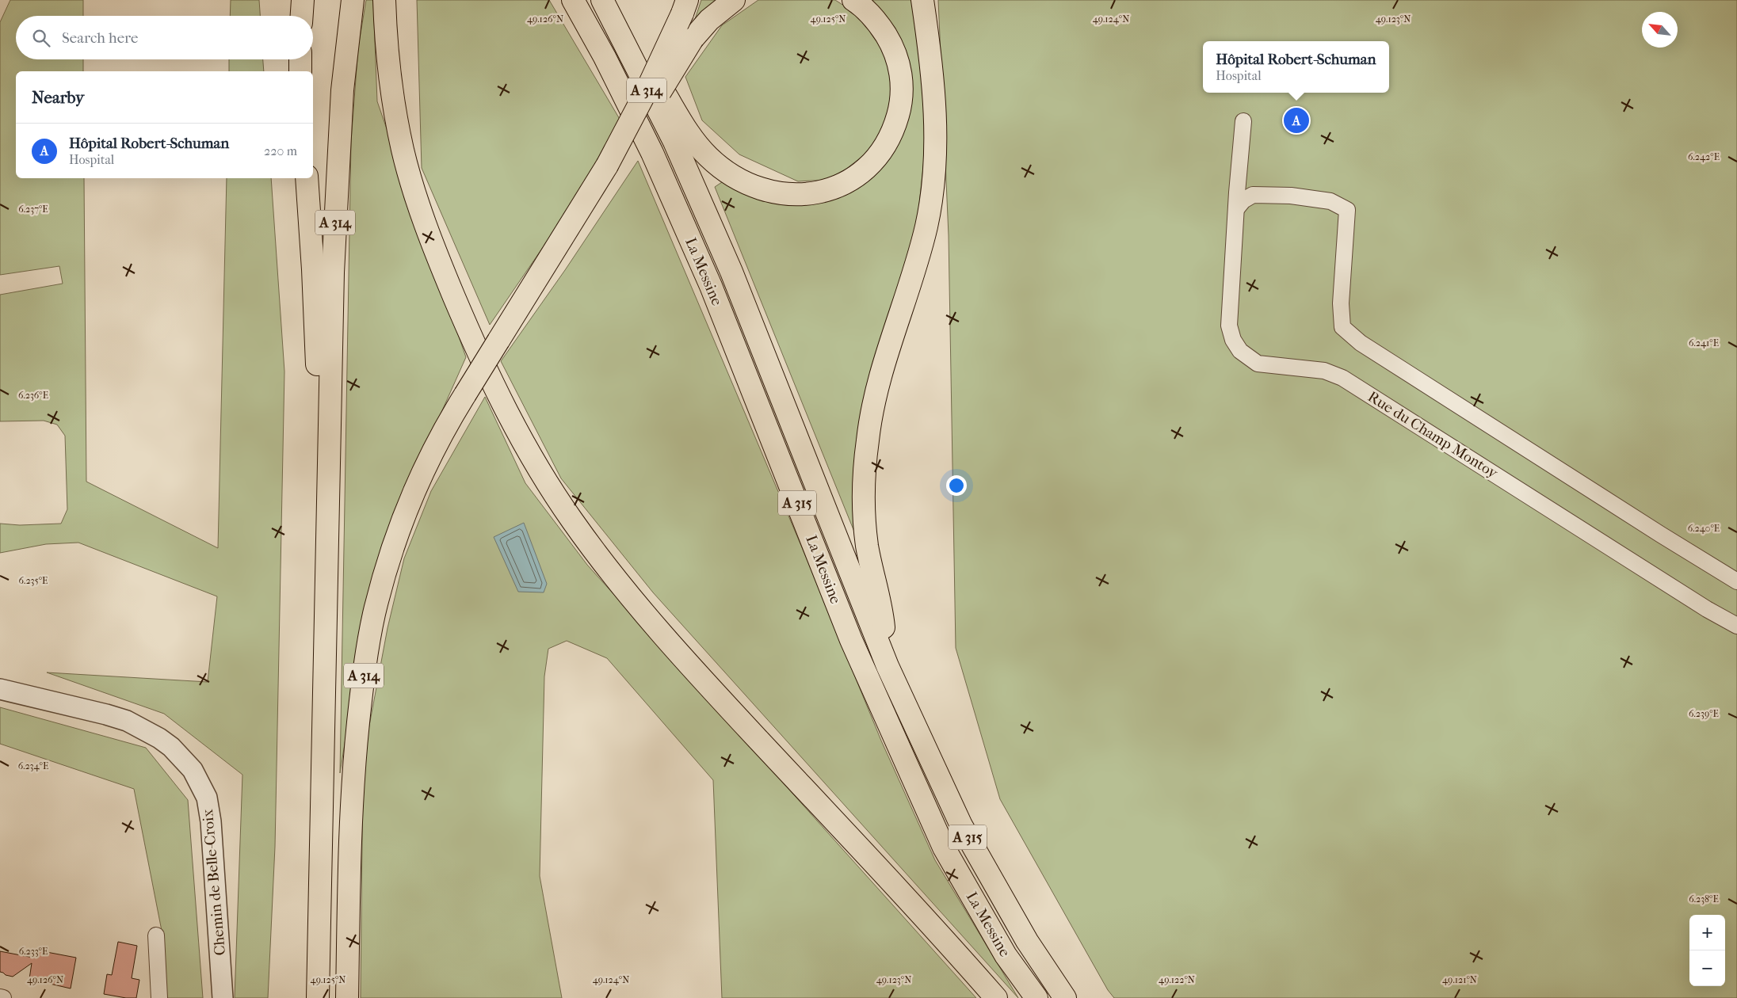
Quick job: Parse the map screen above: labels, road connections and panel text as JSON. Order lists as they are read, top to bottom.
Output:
{
  "streets": {
    "highway": ["A 314", "La Messine", "A 315"],
    "street": ["Rue du Champ Montoy", "Chemin de Belle-Croix"]
  },
  "north": "top left",
  "page": {
    "search": "Search here",
    "popup": ["Hôpital Robert-Schuman", "Hospital"],
    "heading": "Nearby",
    "pins": "A",
    "list": [
      {
        "mark": "A",
        "name": "Hôpital Robert-Schuman",
        "note": "Hospital",
        "value": "220 m"
      }
    ],
    "map_buttons": ["+", "−"]
  },
  "coordinates": [
    "49.126°N",
    "49.125°N",
    "49.124°N",
    "49.123°N",
    "6.242°E",
    "6.237°E",
    "6.241°E",
    "6.236°E",
    "6.240°E",
    "6.235°E",
    "6.239°E",
    "6.234°E",
    "6.238°E",
    "6.233°E",
    "49.122°N",
    "49.121°N"
  ]
}
